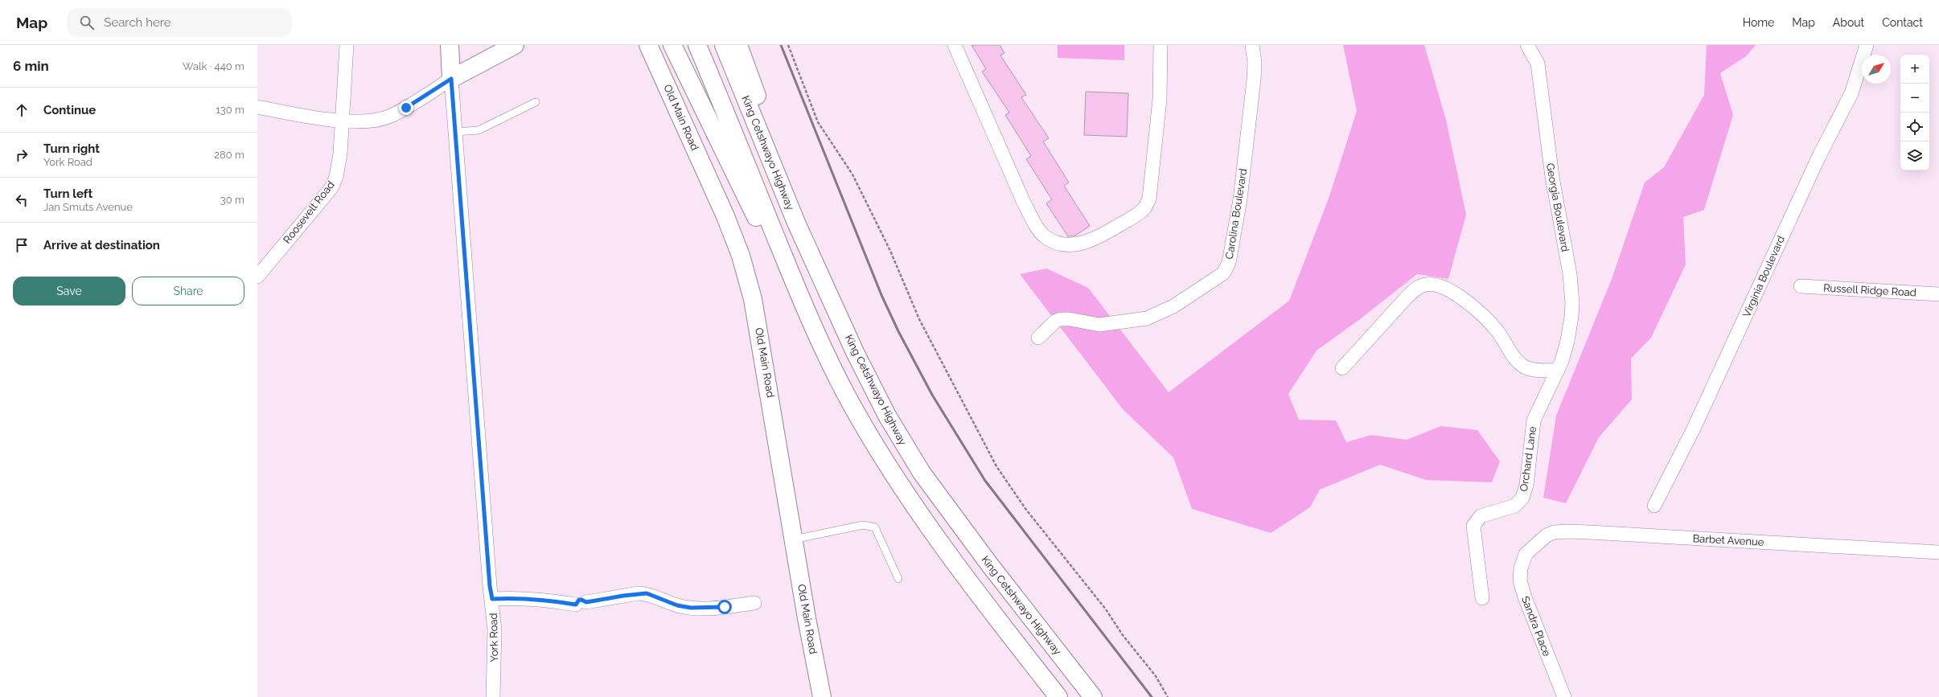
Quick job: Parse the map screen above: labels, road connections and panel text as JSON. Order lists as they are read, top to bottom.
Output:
{
  "streets": {
    "main road": ["Old Main Road", "King Cetshwayo Highway"],
    "street": [
      "Georgia Boulevard",
      "Roosevelt Road",
      "Carolina Boulevard",
      "Virginia Boulevard",
      "Russell Ridge Road",
      "Orchard Lane",
      "Barbet Avenue",
      "Sandra Place",
      "York Road"
    ]
  },
  "crossings": [
    ["Georgia Boulevard", "Orchard Lane"],
    ["Barbet Avenue", "Sandra Place"]
  ],
  "north": "top right",
  "page": {
    "header": "Map",
    "search": "Search here",
    "nav": [
      "Home",
      "Map",
      "About",
      "Contact"
    ],
    "heading": ["6 min", "Walk · 440 m"],
    "map_buttons": ["+", "−"],
    "list": [
      ["Continue", "130 m"],
      ["Turn right", "York Road", "280 m"],
      ["Turn left", "Jan Smuts Avenue", "30 m"],
      "Arrive at destination"
    ],
    "buttons": ["Save", "Share"]
  }
}
